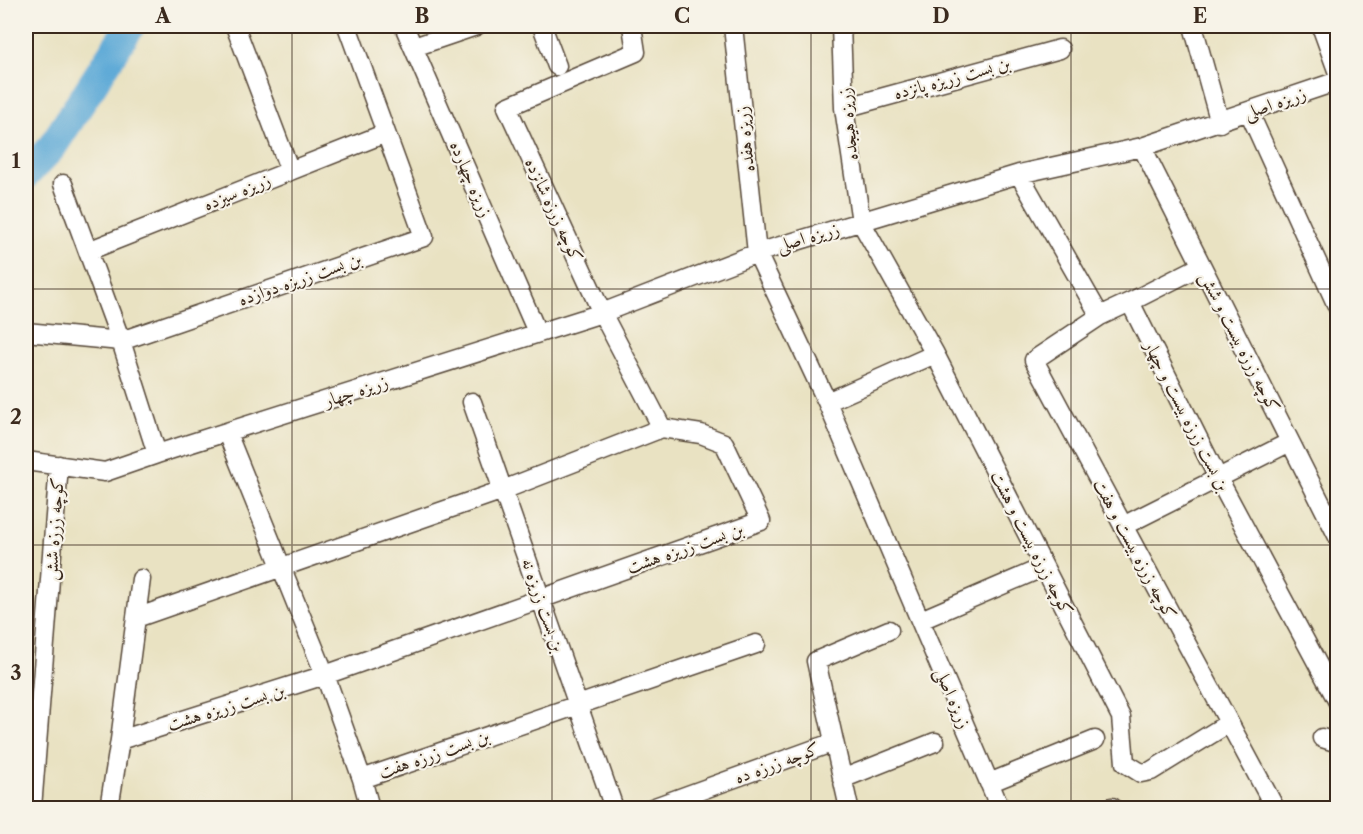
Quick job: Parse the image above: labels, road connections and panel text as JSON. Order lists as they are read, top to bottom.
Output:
{
  "streets": {
    "street": [
      "بن بست زریزه پانزده",
      "زریزه اصلی",
      "زریزه هیجده",
      "زریزه هفده",
      "زریزه چهارده",
      "زریزه سیزده",
      "کوچه زرزه شانزده",
      "بن بست زریزه دوازده",
      "کوچه زرزه بیست و شش",
      "زریزه چهار",
      "بن بست زرزه بیست و چهار",
      "کوچه زرزه شش",
      "کوچه زرزه بیست و هشت",
      "بن بست زریزه هشت",
      "کوچه زرزه بیست و هفت",
      "بن بست زریزه نه",
      "بن بست زرزه هفت",
      "کوچه زرزه ده"
    ]
  },
  "crossings": [
    ["بن بست زریزه پانزده", "زریزه هیجده"],
    ["زریزه اصلی", "زریزه هیجده"],
    ["زریزه اصلی", "زریزه هفده"],
    ["زریزه اصلی", "کوچه زرزه بیست و شش"],
    ["زریزه اصلی", "زریزه چهار"],
    ["زریزه اصلی", "کوچه زرزه بیست و هشت"],
    ["زریزه هیجده", "کوچه زرزه بیست و هشت"],
    ["زریزه هفده", "زریزه چهار"],
    ["زریزه چهارده", "زریزه چهار"],
    ["زریزه سیزده", "بن بست زریزه دوازده"],
    ["کوچه زرزه شانزده", "زریزه چهار"],
    ["کوچه زرزه شانزده", "بن بست زریزه هشت"],
    ["زریزه چهار", "کوچه زرزه شش"],
    ["زریزه چهار", "بن بست زرزه هفت"],
    ["کوچه زرزه بیست و هشت", "کوچه زرزه بیست و هفت"],
    ["بن بست زریزه هشت", "بن بست زریزه نه"],
    ["بن بست زریزه هشت", "بن بست زرزه هفت"],
    ["بن بست زریزه نه", "بن بست زرزه هفت"]
  ],
  "grid": {
    "columns": [
      "A",
      "B",
      "C",
      "D",
      "E"
    ],
    "rows": ["1", "2", "3"]
  }
}
